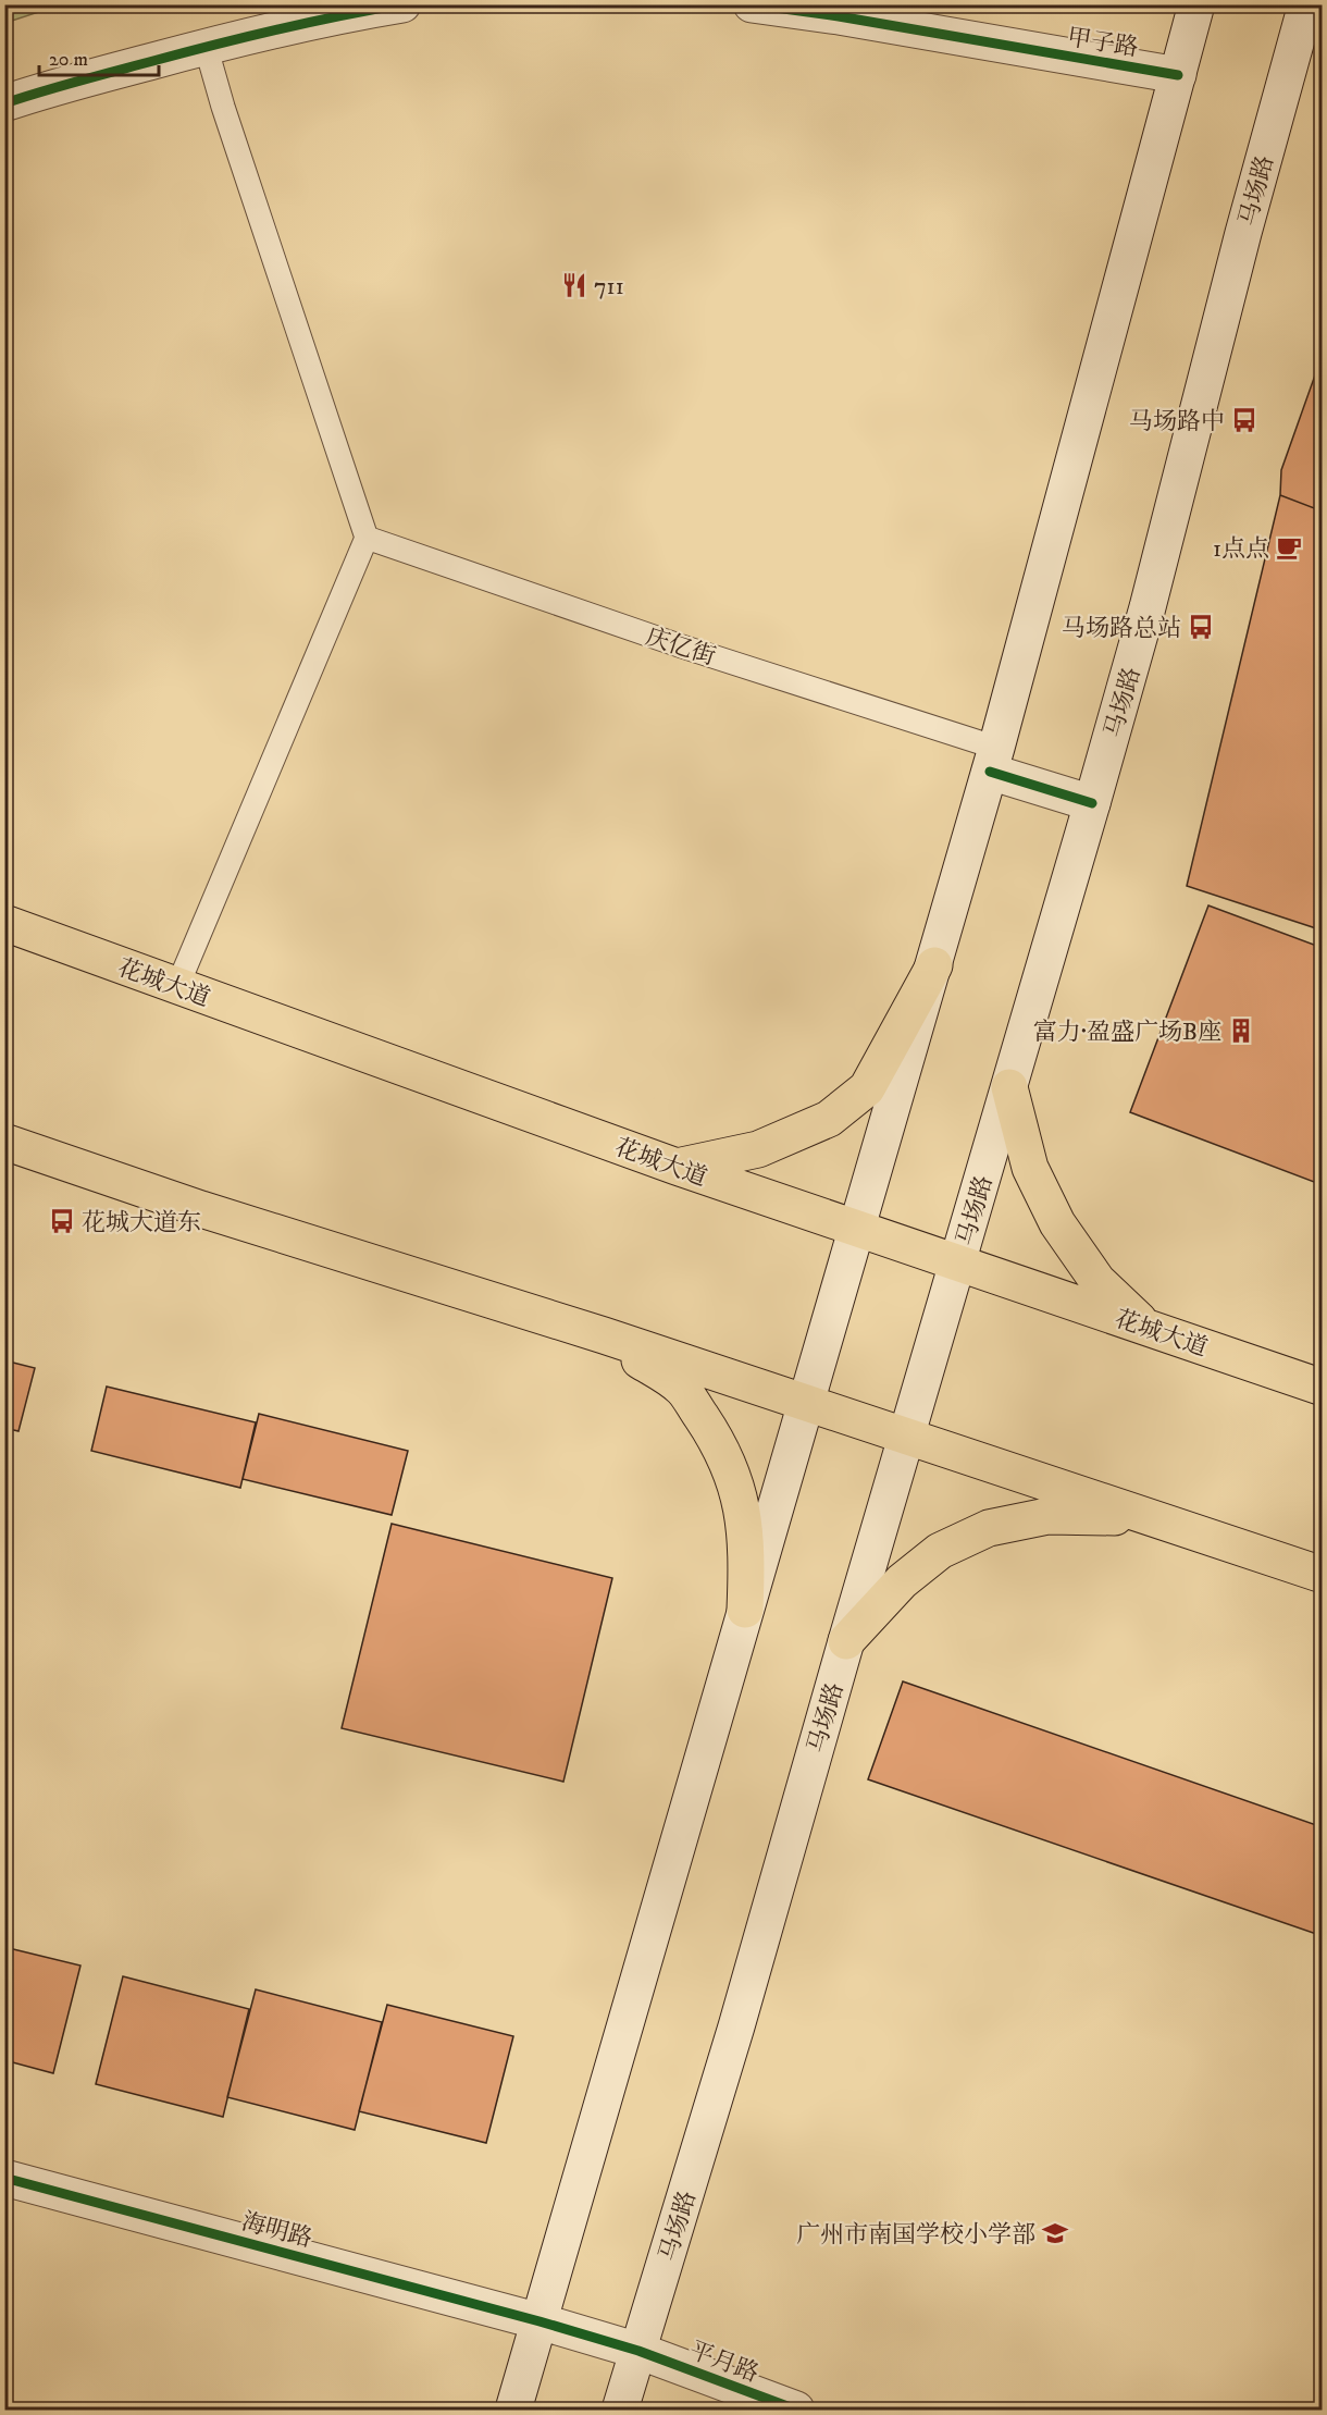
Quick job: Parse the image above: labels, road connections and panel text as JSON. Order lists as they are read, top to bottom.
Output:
{
  "streets": {
    "main road": [
      "甲子路",
      "马场路",
      "花城大道",
      "海明路",
      "平月路"
    ],
    "lane": ["庆亿街"]
  },
  "crossings": [
    ["马场路", "花城大道"],
    ["马场路", "海明路"],
    ["马场路", "平月路"],
    ["海明路", "平月路"]
  ],
  "places": {
    "restaurant": ["711"],
    "bus stop": ["马场路中", "马场路总站", "花城大道东"],
    "cafe": ["1点点"],
    "building": ["富力·盈盛广场B座"],
    "school or university": ["广州市南国学校小学部"]
  },
  "scale_bar": "20 m"
}
